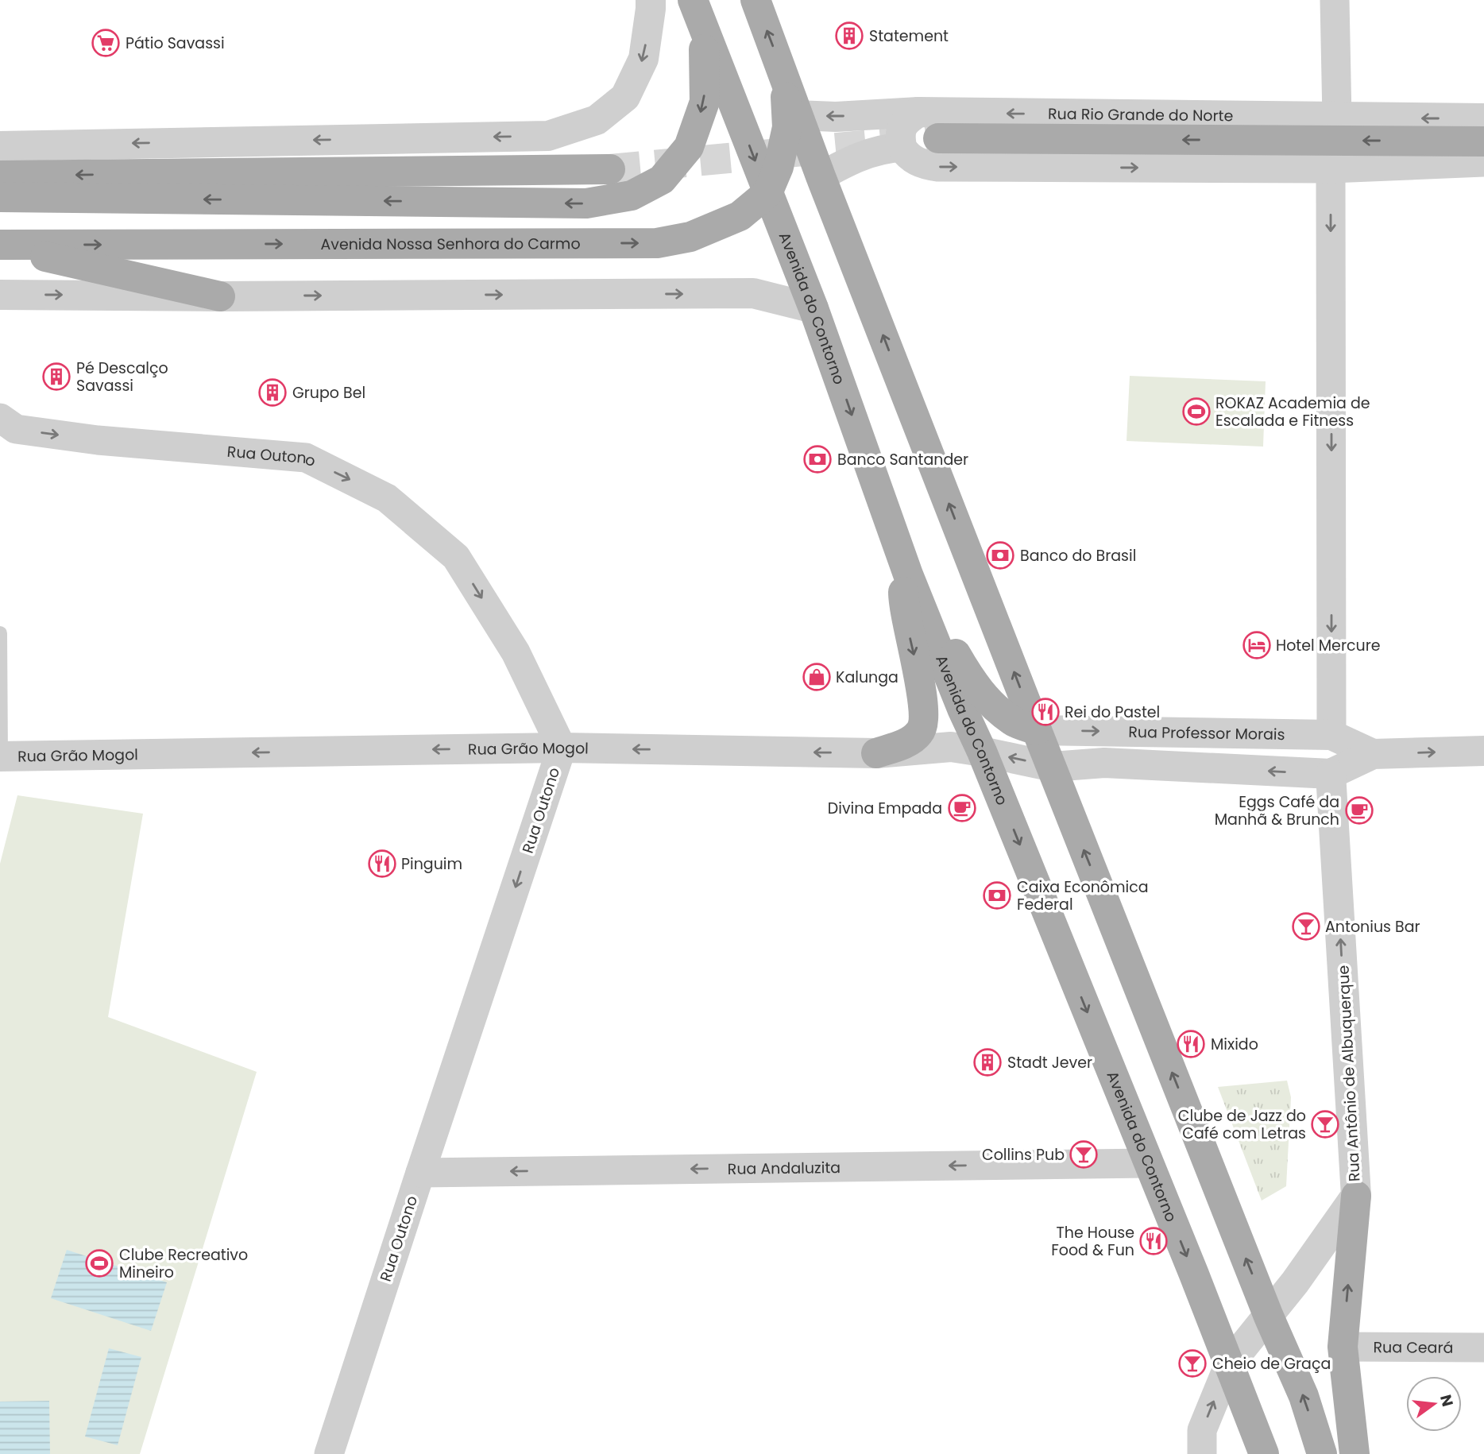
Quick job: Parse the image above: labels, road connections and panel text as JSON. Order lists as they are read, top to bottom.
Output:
{
  "streets": {
    "main road": ["Avenida Nossa Senhora do Carmo", "Avenida do Contorno"],
    "street": [
      "Rua Rio Grande do Norte",
      "Rua Outono",
      "Rua Professor Morais",
      "Rua Grão Mogol",
      "Rua Antônio de Albuquerque",
      "Rua Andaluzita",
      "Rua Ceará"
    ]
  },
  "crossings": [
    ["Avenida Nossa Senhora do Carmo", "Avenida do Contorno"],
    ["Avenida do Contorno", "Rua Grão Mogol"],
    ["Avenida do Contorno", "Rua Antônio de Albuquerque"],
    ["Avenida do Contorno", "Rua Andaluzita"],
    ["Rua Outono", "Rua Grão Mogol"],
    ["Rua Outono", "Rua Andaluzita"],
    ["Rua Professor Morais", "Rua Grão Mogol"],
    ["Rua Professor Morais", "Rua Antônio de Albuquerque"]
  ],
  "one_way": ["Rua Grão Mogol", "Rua Antônio de Albuquerque", "Rua Andaluzita"],
  "places": {
    "building": [
      "Statement",
      "Pé Descalço Savassi",
      "Grupo Bel",
      "Stadt Jever"
    ],
    "supermarket": ["Pátio Savassi"],
    "sports": ["ROKAZ Academia de Escalada e Fitness", "Clube Recreativo Mineiro"],
    "bank": ["Banco Santander", "Banco do Brasil", "Caixa Econômica Federal"],
    "hotel": ["Hotel Mercure"],
    "shop": ["Kalunga"],
    "restaurant": [
      "Rei do Pastel",
      "Pinguim",
      "Mixido",
      "The House Food & Fun"
    ],
    "cafe": ["Divina Empada", "Eggs Café da Manhã & Brunch"],
    "bar": [
      "Antonius Bar",
      "Clube de Jazz do Café com Letras",
      "Collins Pub",
      "Cheio de Graça"
    ]
  },
  "north": "right"
}
